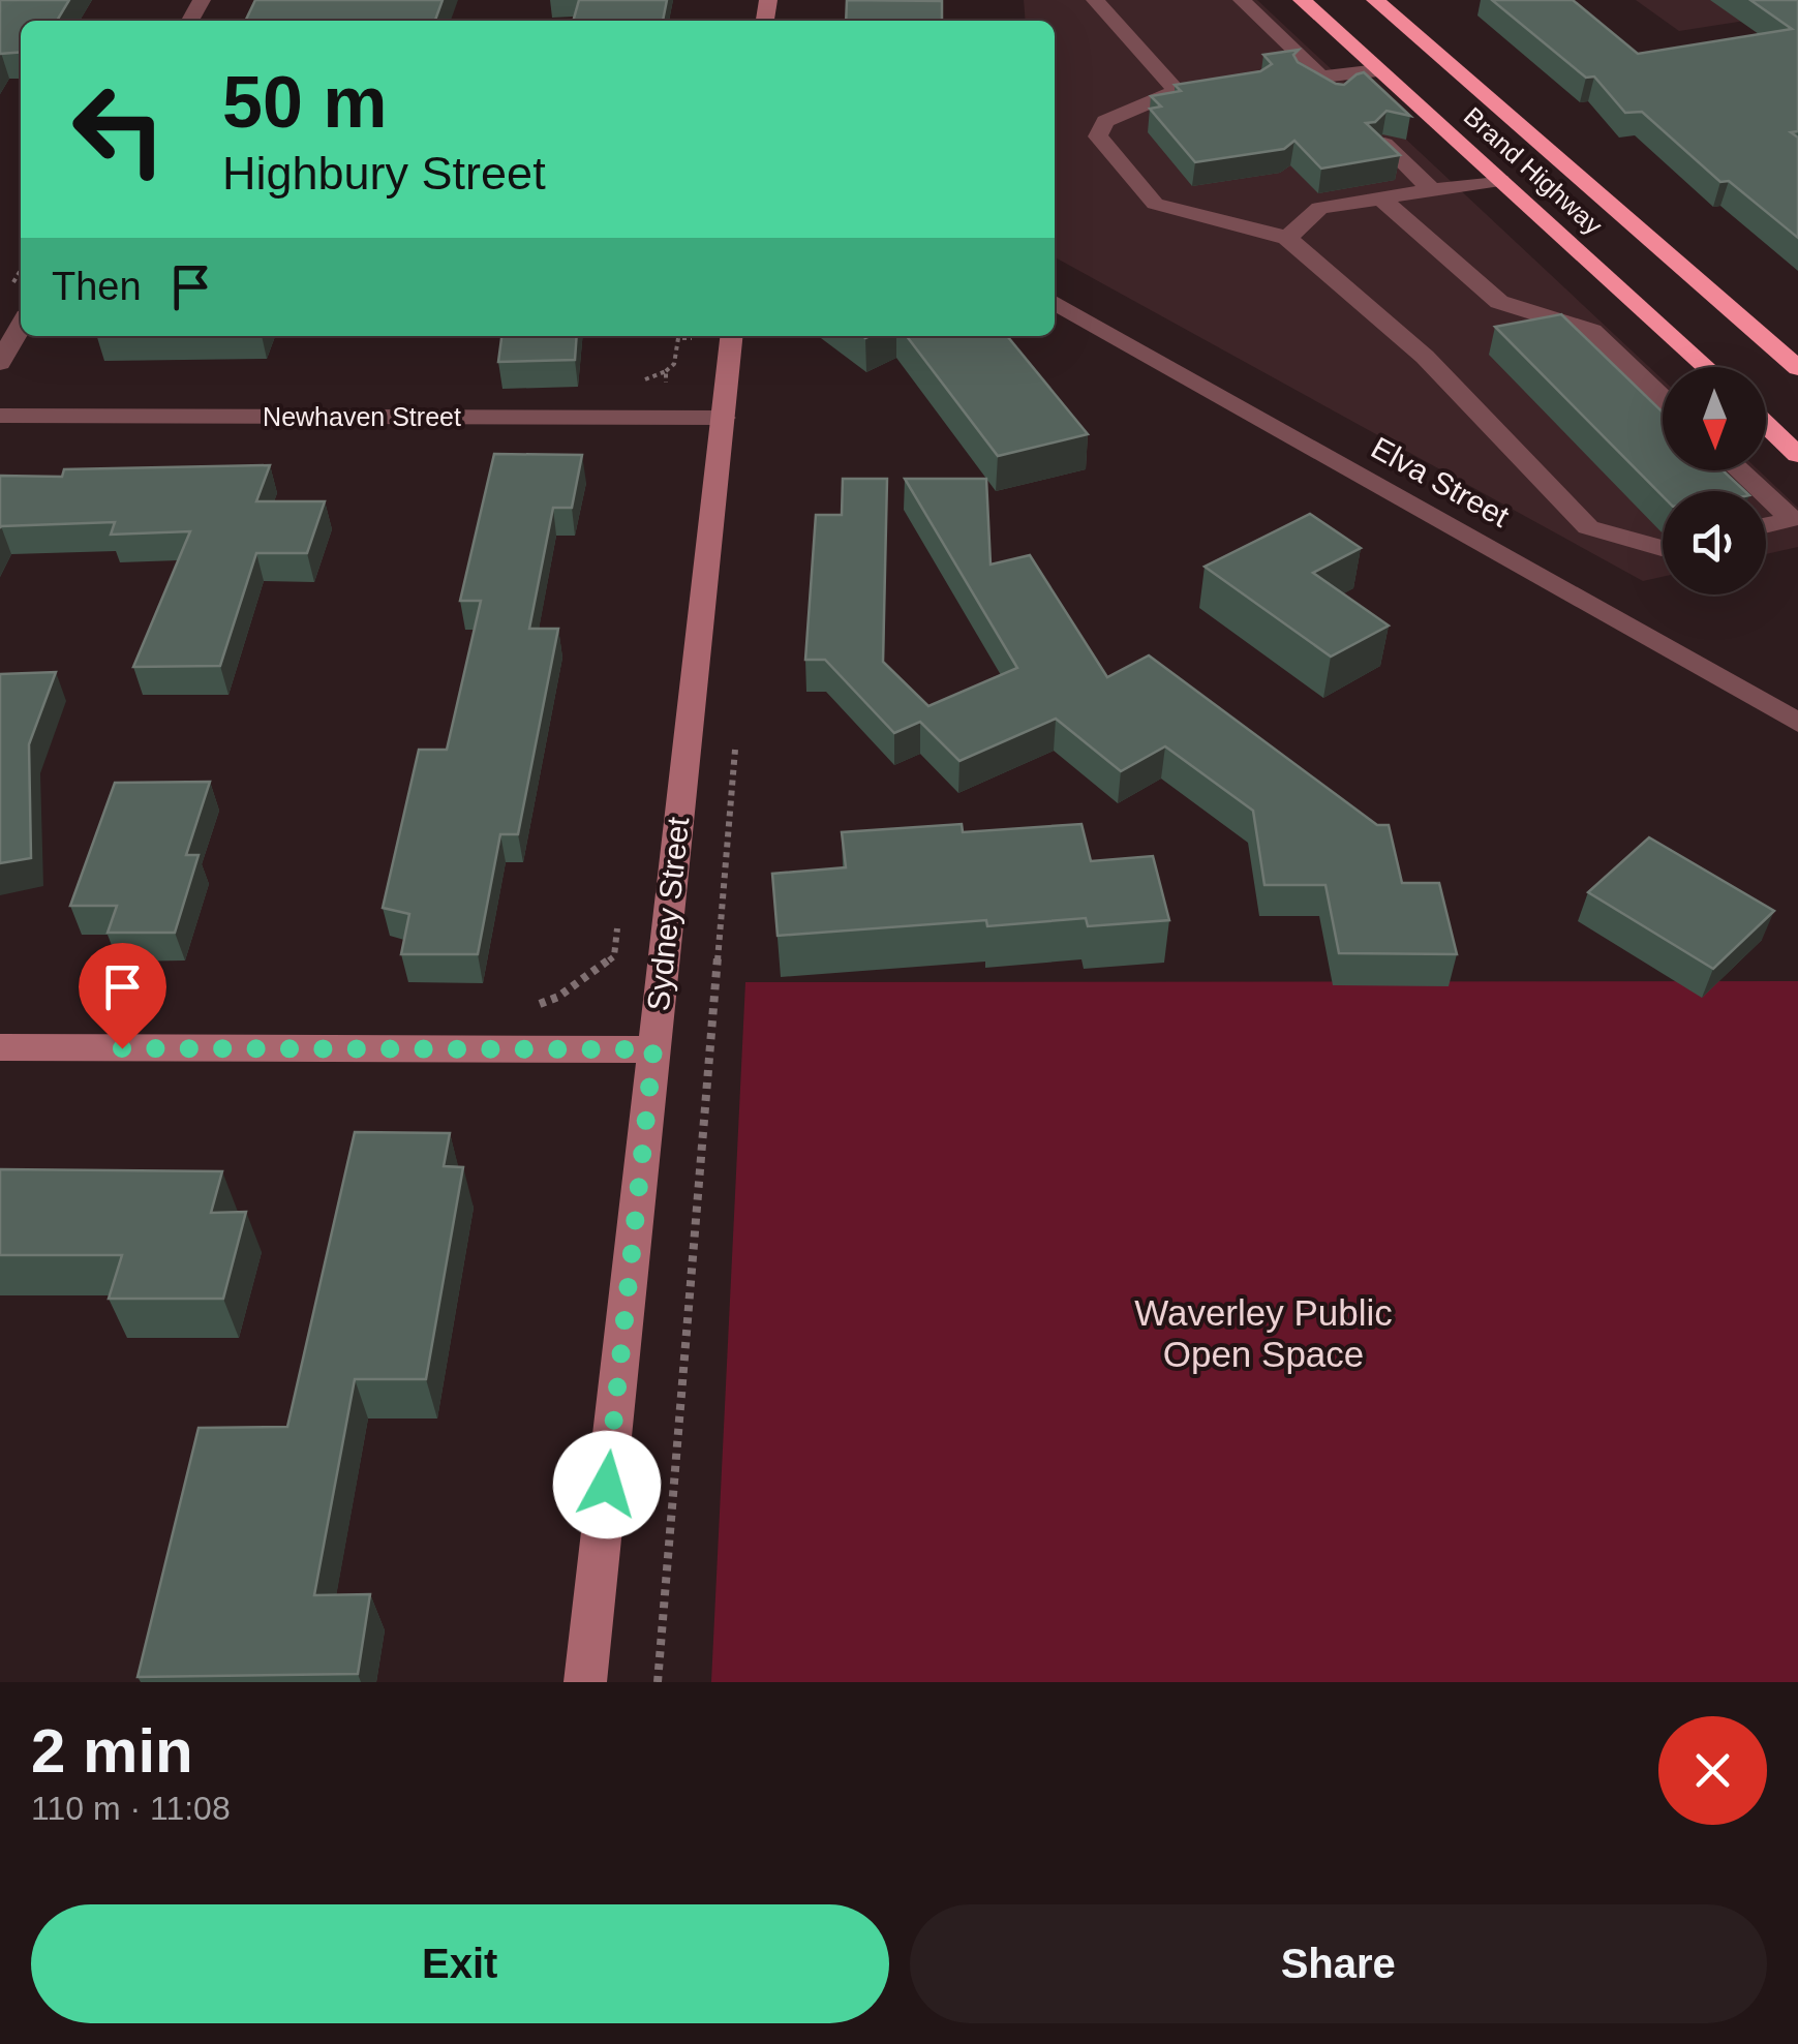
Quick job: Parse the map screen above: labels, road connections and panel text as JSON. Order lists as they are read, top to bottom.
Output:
{
  "streets": {
    "highway": ["Brand Highway"],
    "street": ["Newhaven Street", "Elva Street", "Sydney Street"]
  },
  "crossings": [
    ["Newhaven Street", "Sydney Street"]
  ],
  "parks": ["Waverley Public Open Space"],
  "north": "bottom",
  "page": {
    "turn": ["50 m", "Highbury Street"],
    "then": "Then",
    "heading": ["2 min", "110 m · 11:08"],
    "buttons": ["Exit", "Share"]
  }
}
